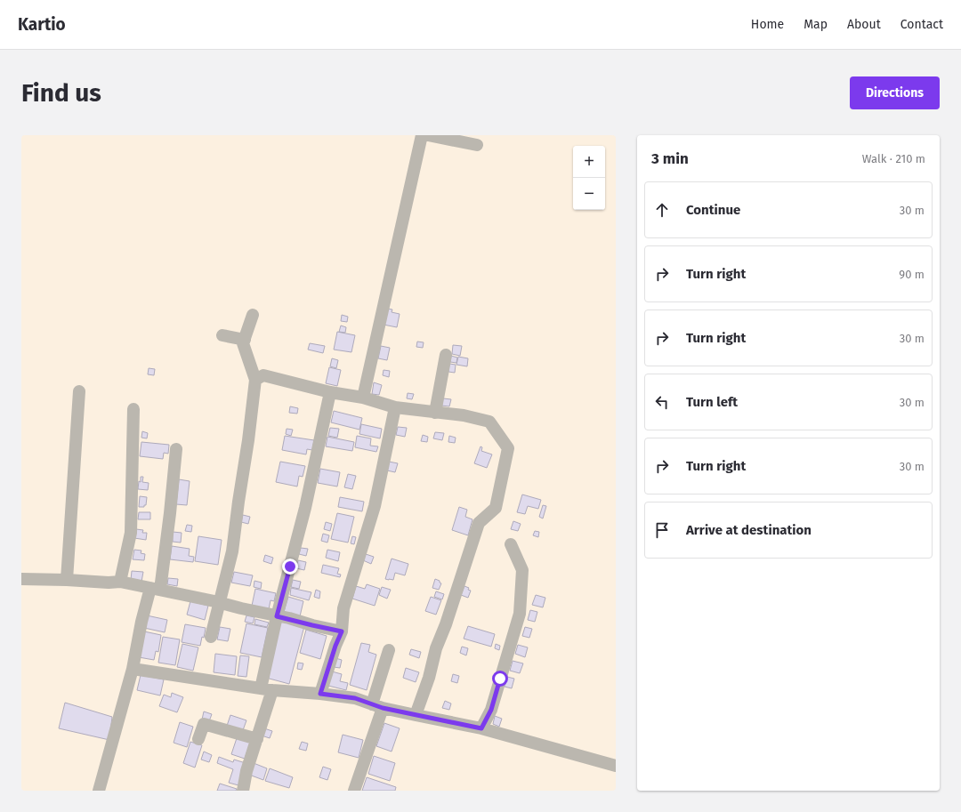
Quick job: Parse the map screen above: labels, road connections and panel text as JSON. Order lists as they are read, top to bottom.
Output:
{
  "page": {
    "header": "Kartio",
    "nav": [
      "Home",
      "Map",
      "About",
      "Contact"
    ],
    "buttons": "Directions",
    "title": "Find us",
    "heading": ["3 min", "Walk · 210 m"],
    "map_buttons": ["+", "−"],
    "list": [
      ["Continue", "30 m"],
      ["Turn right", "90 m"],
      ["Turn right", "30 m"],
      ["Turn left", "30 m"],
      ["Turn right", "30 m"],
      "Arrive at destination"
    ]
  }
}
